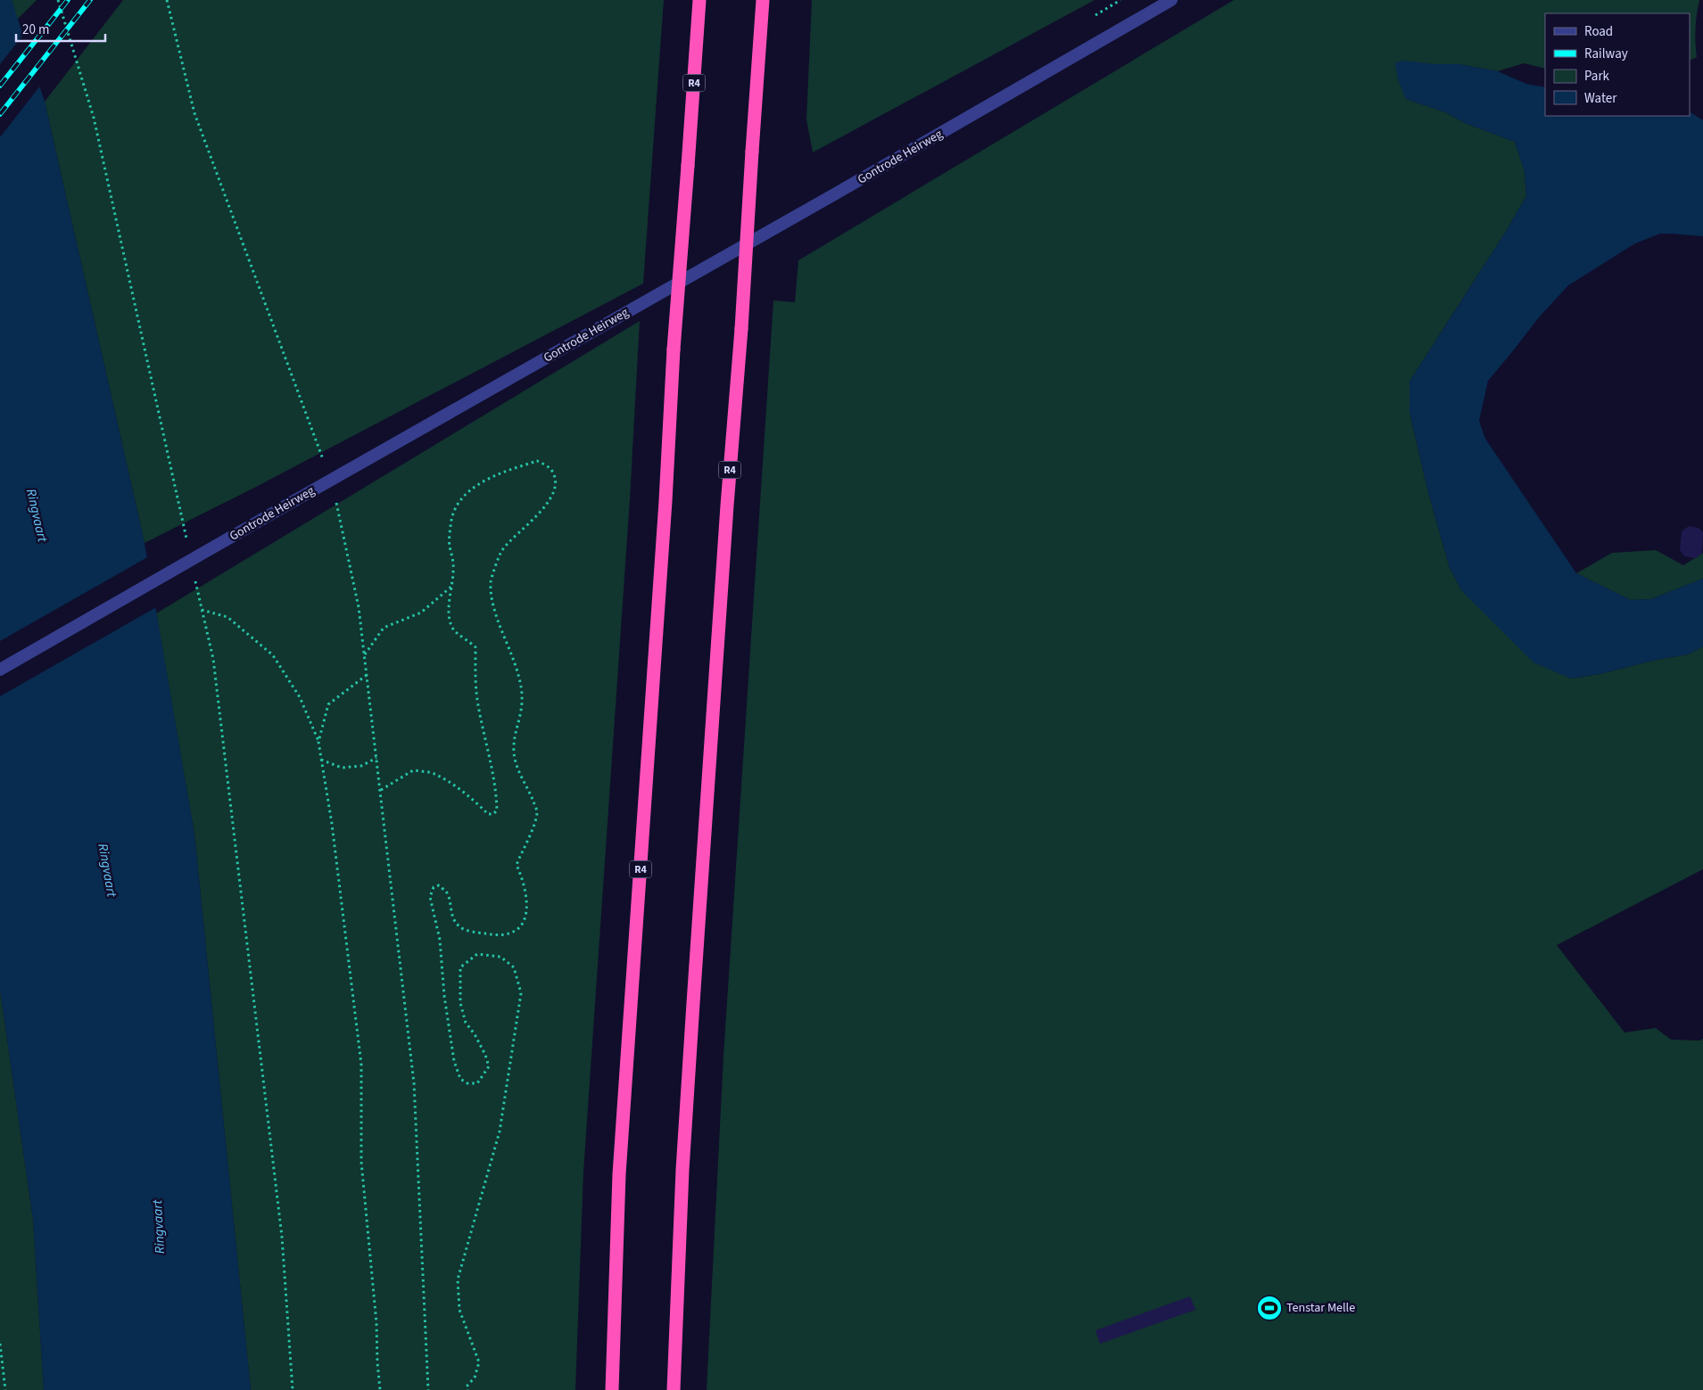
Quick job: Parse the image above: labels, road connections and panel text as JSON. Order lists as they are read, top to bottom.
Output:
{
  "streets": {
    "highway": ["R4"],
    "street": ["Gontrode Heirweg"]
  },
  "water": ["Ringvaart"],
  "places": {
    "sports": ["Tenstar Melle"]
  },
  "legend": [
    "Road",
    "Railway",
    "Park",
    "Water"
  ],
  "scale_bar": "20 m"
}
